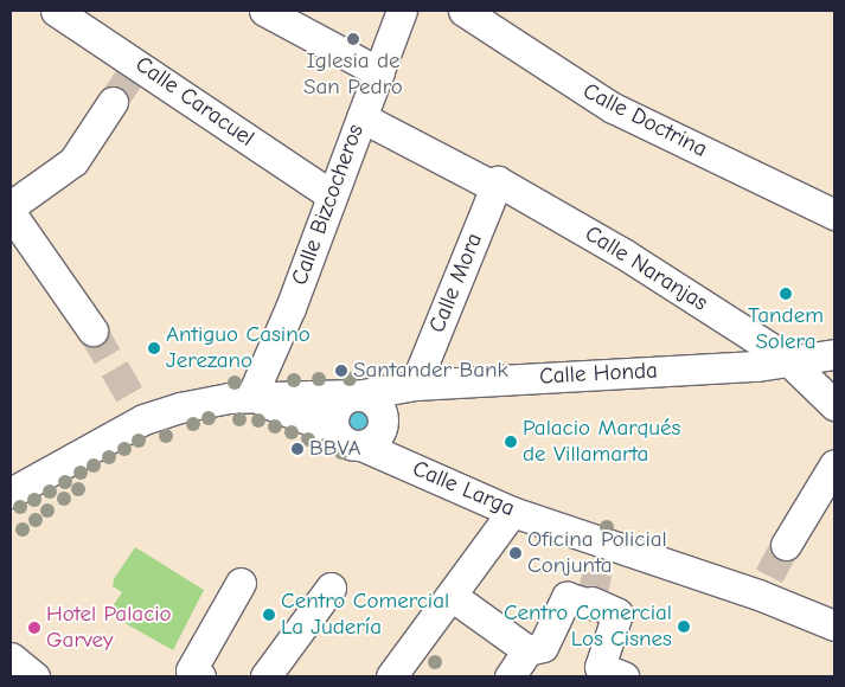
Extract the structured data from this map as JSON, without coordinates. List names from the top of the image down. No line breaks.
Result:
{"streets":{"street":["Calle Caracuel","Calle Doctrina","Calle Bizcocheros","Calle Naranjas","Calle Mora","Calle Honda","Calle Larga"]},"crossings":[["Calle Caracuel","Calle Bizcocheros"],["Calle Bizcocheros","Calle Naranjas"],["Calle Naranjas","Calle Mora"],["Calle Naranjas","Calle Honda"],["Calle Mora","Calle Honda"],["Calle Honda","Calle Larga"]],"places":["Iglesia de San Pedro","Tandem Solera","Antiguo Casino Jerezano","Santander Bank","Palacio Marqués de Villamarta","BBVA","Oficina Policial Conjunta","Centro Comercial La Judería","Centro Comercial Los Cisnes","Hotel Palacio Garvey"]}
